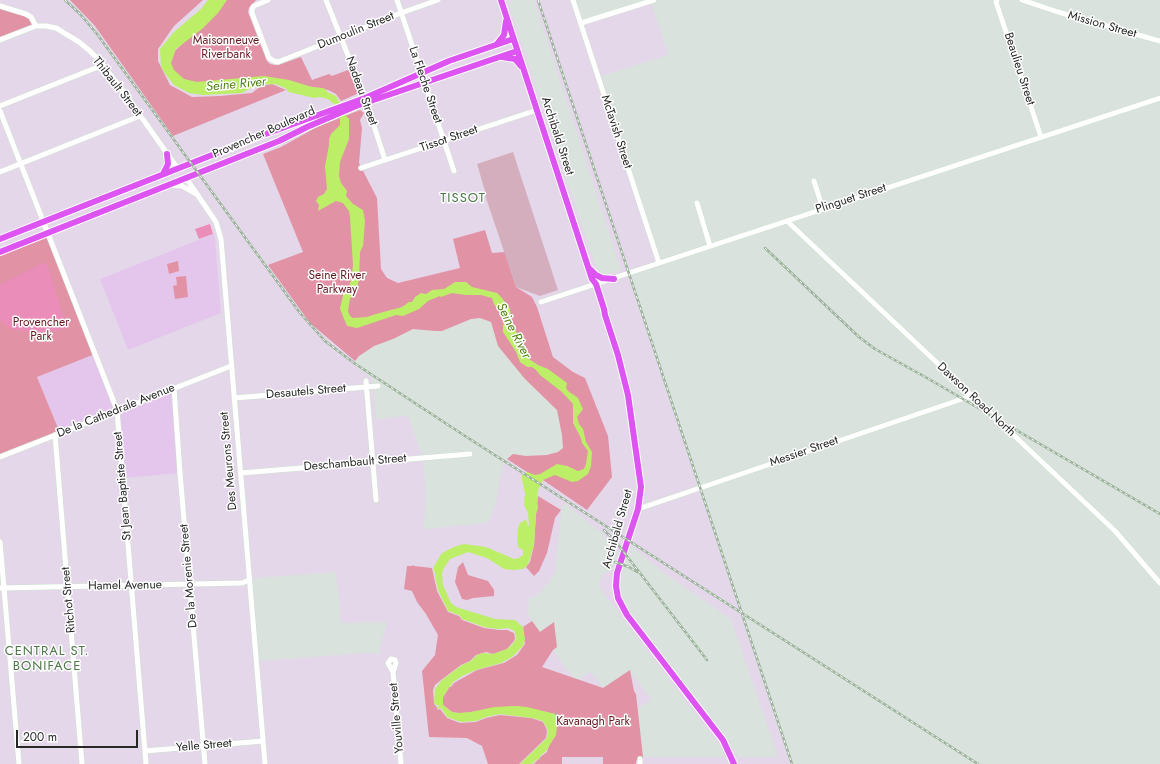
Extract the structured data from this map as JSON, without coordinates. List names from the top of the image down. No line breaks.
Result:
{"streets":{"main road":["Provencher Boulevard","Archibald Street","Des Meurons Street"],"street":["Mission Street","Dumoulin Street","Beaulieu Street","La Fleche Street","Thibault Street","Nadeau Street","McTavish Street","Tissot Street","Plinguet Street","Desautels Street","Dawson Road North","De la Cathedrale Avenue","Messier Street","Deschambault Street","St Jean Baptiste Street","De la Morenie Street","Hamel Avenue","Ritchot Street","Youville Street","Yelle Street"]},"crossings":[["Dumoulin Street","La Fleche Street"],["Dumoulin Street","Nadeau Street"],["Beaulieu Street","Plinguet Street"],["La Fleche Street","Provencher Boulevard"],["La Fleche Street","Tissot Street"],["Thibault Street","Provencher Boulevard"],["Thibault Street","Des Meurons Street"],["Nadeau Street","Provencher Boulevard"],["Nadeau Street","Tissot Street"],["McTavish Street","Plinguet Street"],["Provencher Boulevard","Archibald Street"],["Provencher Boulevard","Des Meurons Street"],["Provencher Boulevard","St Jean Baptiste Street"],["Archibald Street","Tissot Street"],["Archibald Street","Plinguet Street"],["Archibald Street","Messier Street"],["Plinguet Street","Dawson Road North"],["Desautels Street","Des Meurons Street"],["Dawson Road North","Messier Street"],["De la Cathedrale Avenue","Des Meurons Street"],["De la Cathedrale Avenue","St Jean Baptiste Street"],["De la Cathedrale Avenue","De la Morenie Street"],["De la Cathedrale Avenue","Ritchot Street"],["Des Meurons Street","Deschambault Street"],["Des Meurons Street","Hamel Avenue"],["Des Meurons Street","Yelle Street"],["St Jean Baptiste Street","Hamel Avenue"],["St Jean Baptiste Street","Yelle Street"],["De la Morenie Street","Hamel Avenue"],["De la Morenie Street","Yelle Street"],["Hamel Avenue","Ritchot Street"]],"districts":["TISSOT","CENTRAL ST. BONIFACE"],"water":["Seine River"],"parks":["Maisonneuve Riverbank","Seine River Parkway","Provencher Park","Kavanagh Park"],"scale_bar":"200 m"}
